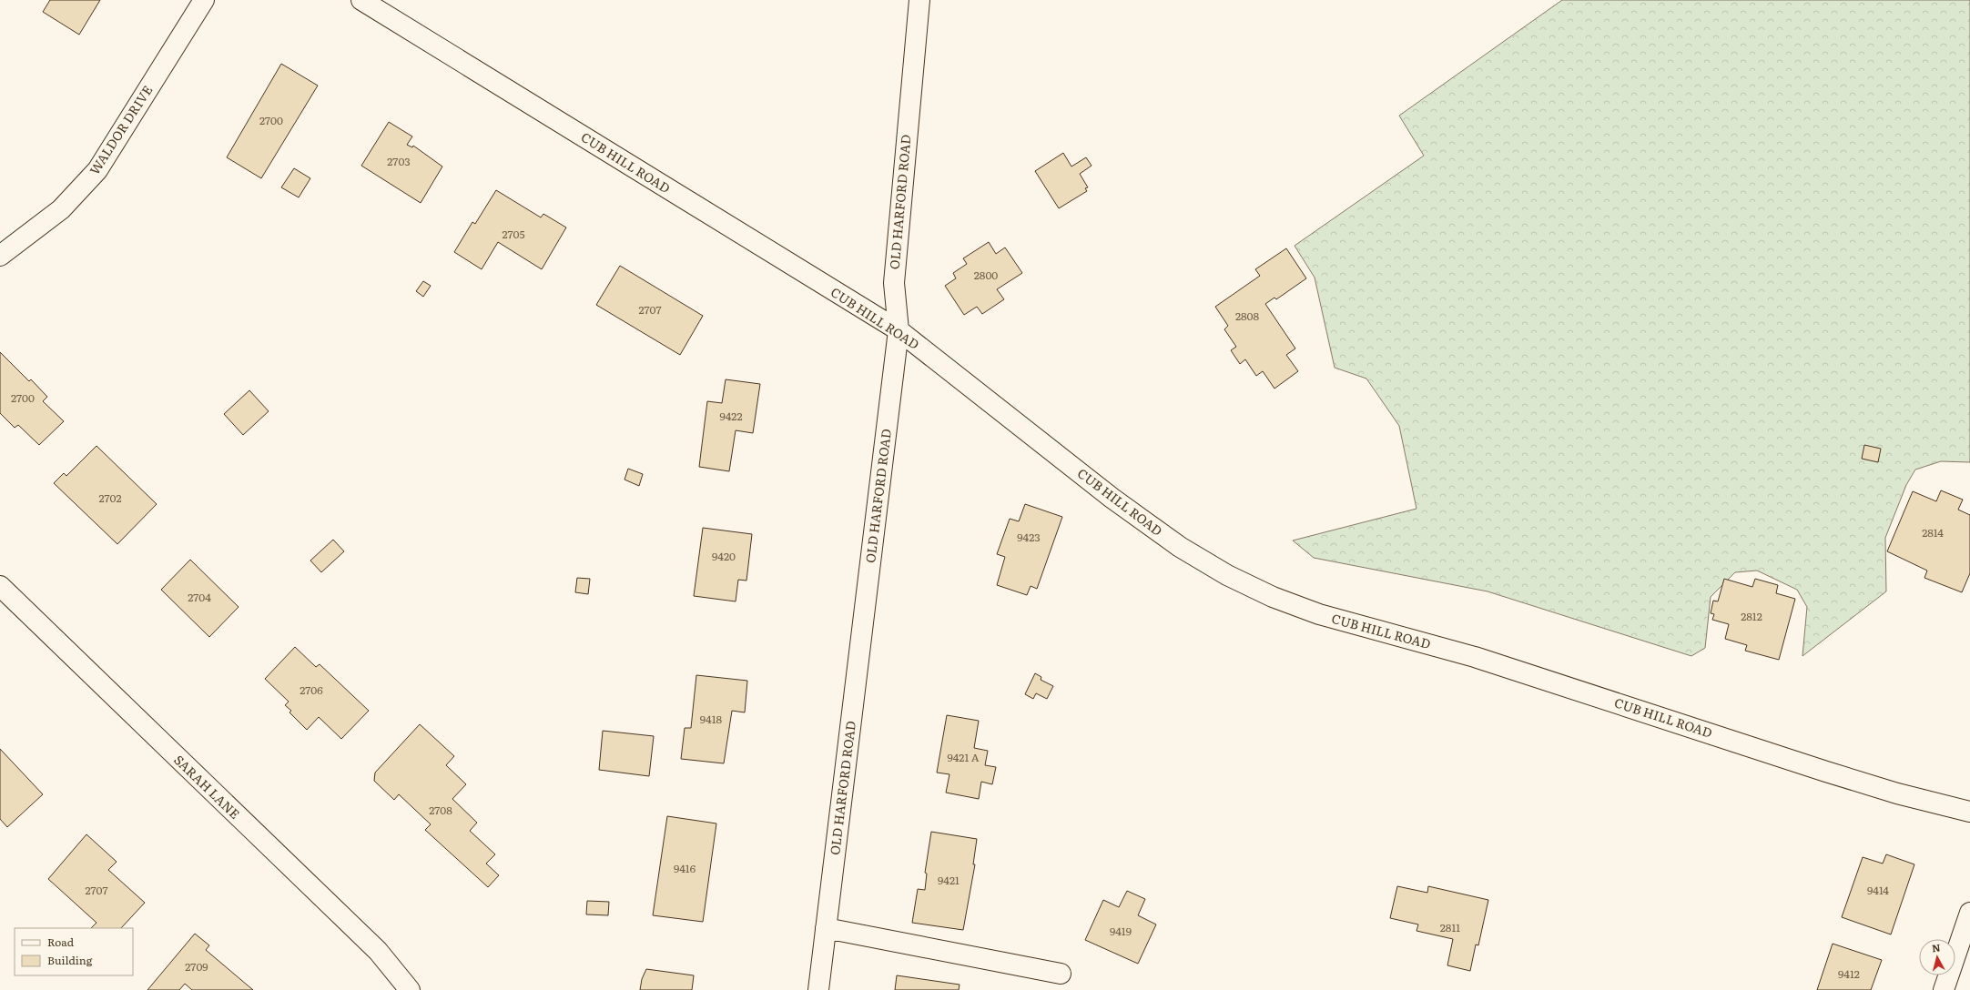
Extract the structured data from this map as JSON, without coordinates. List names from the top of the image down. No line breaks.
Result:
{"streets":{"street":["WALDOR DRIVE","CUB HILL ROAD","OLD HARFORD ROAD","SARAH LANE"]},"crossings":[["CUB HILL ROAD","OLD HARFORD ROAD"]],"house_numbers":["2700","2703","2705","2800","2707","2808","2700","9422","2702","2814","9423","9420","2704","2812","2706","9418","9421 A","2708","9416","9421","2707","9414","2811","9419","2709","9412"],"legend":["Road","Building"],"north":"top"}
